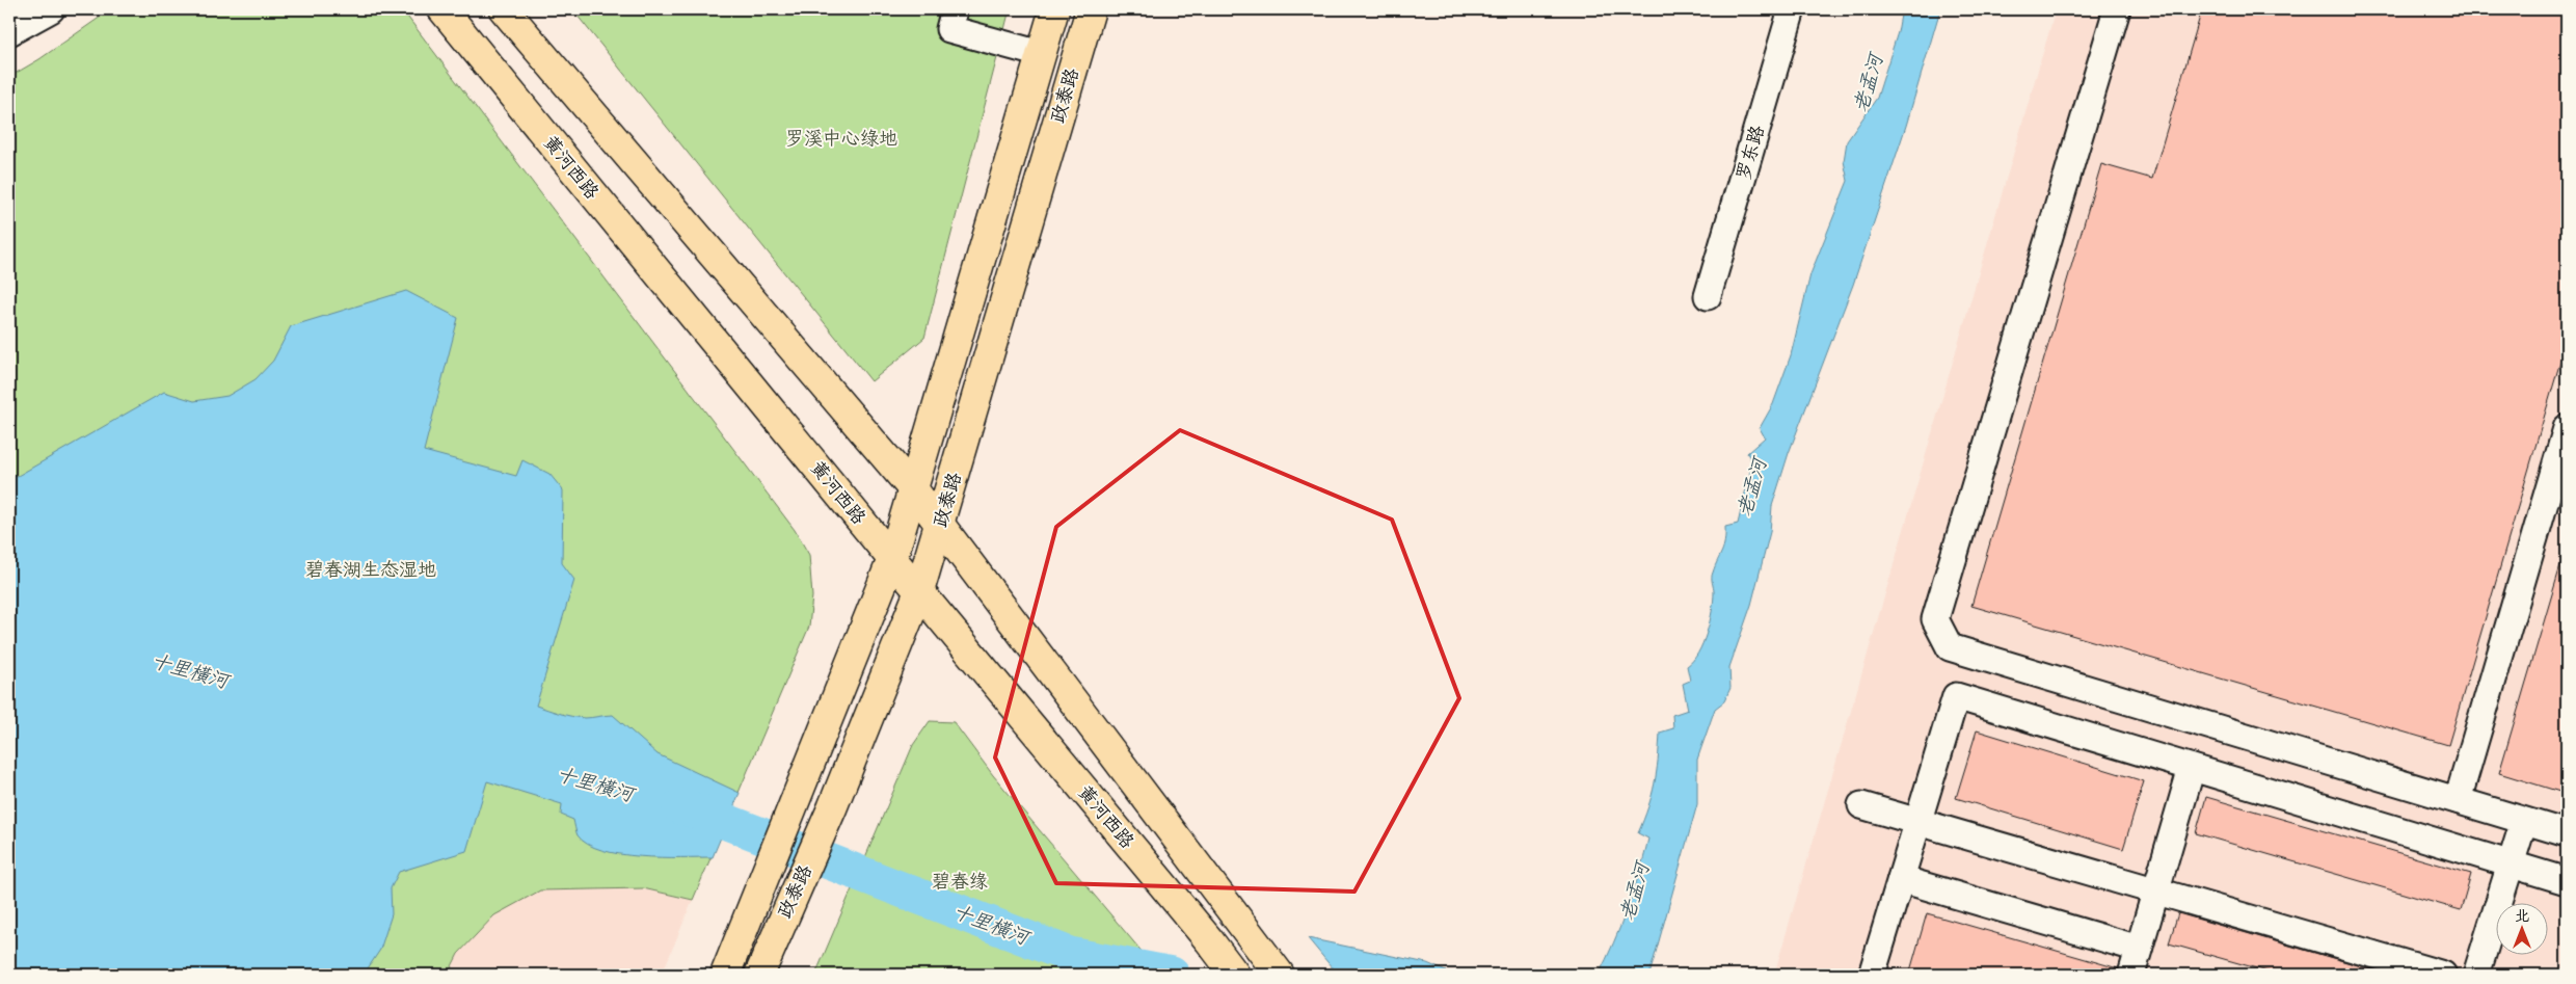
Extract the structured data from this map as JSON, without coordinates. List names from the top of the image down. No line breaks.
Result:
{"streets":{"main road":["政泰路","黄河西路"],"street":["罗东路"]},"crossings":[["政泰路","黄河西路"]],"water":["老孟河","十里横河"],"parks":["罗溪中心绿地","碧春湖生态湿地","碧春缘"],"north":"top"}
